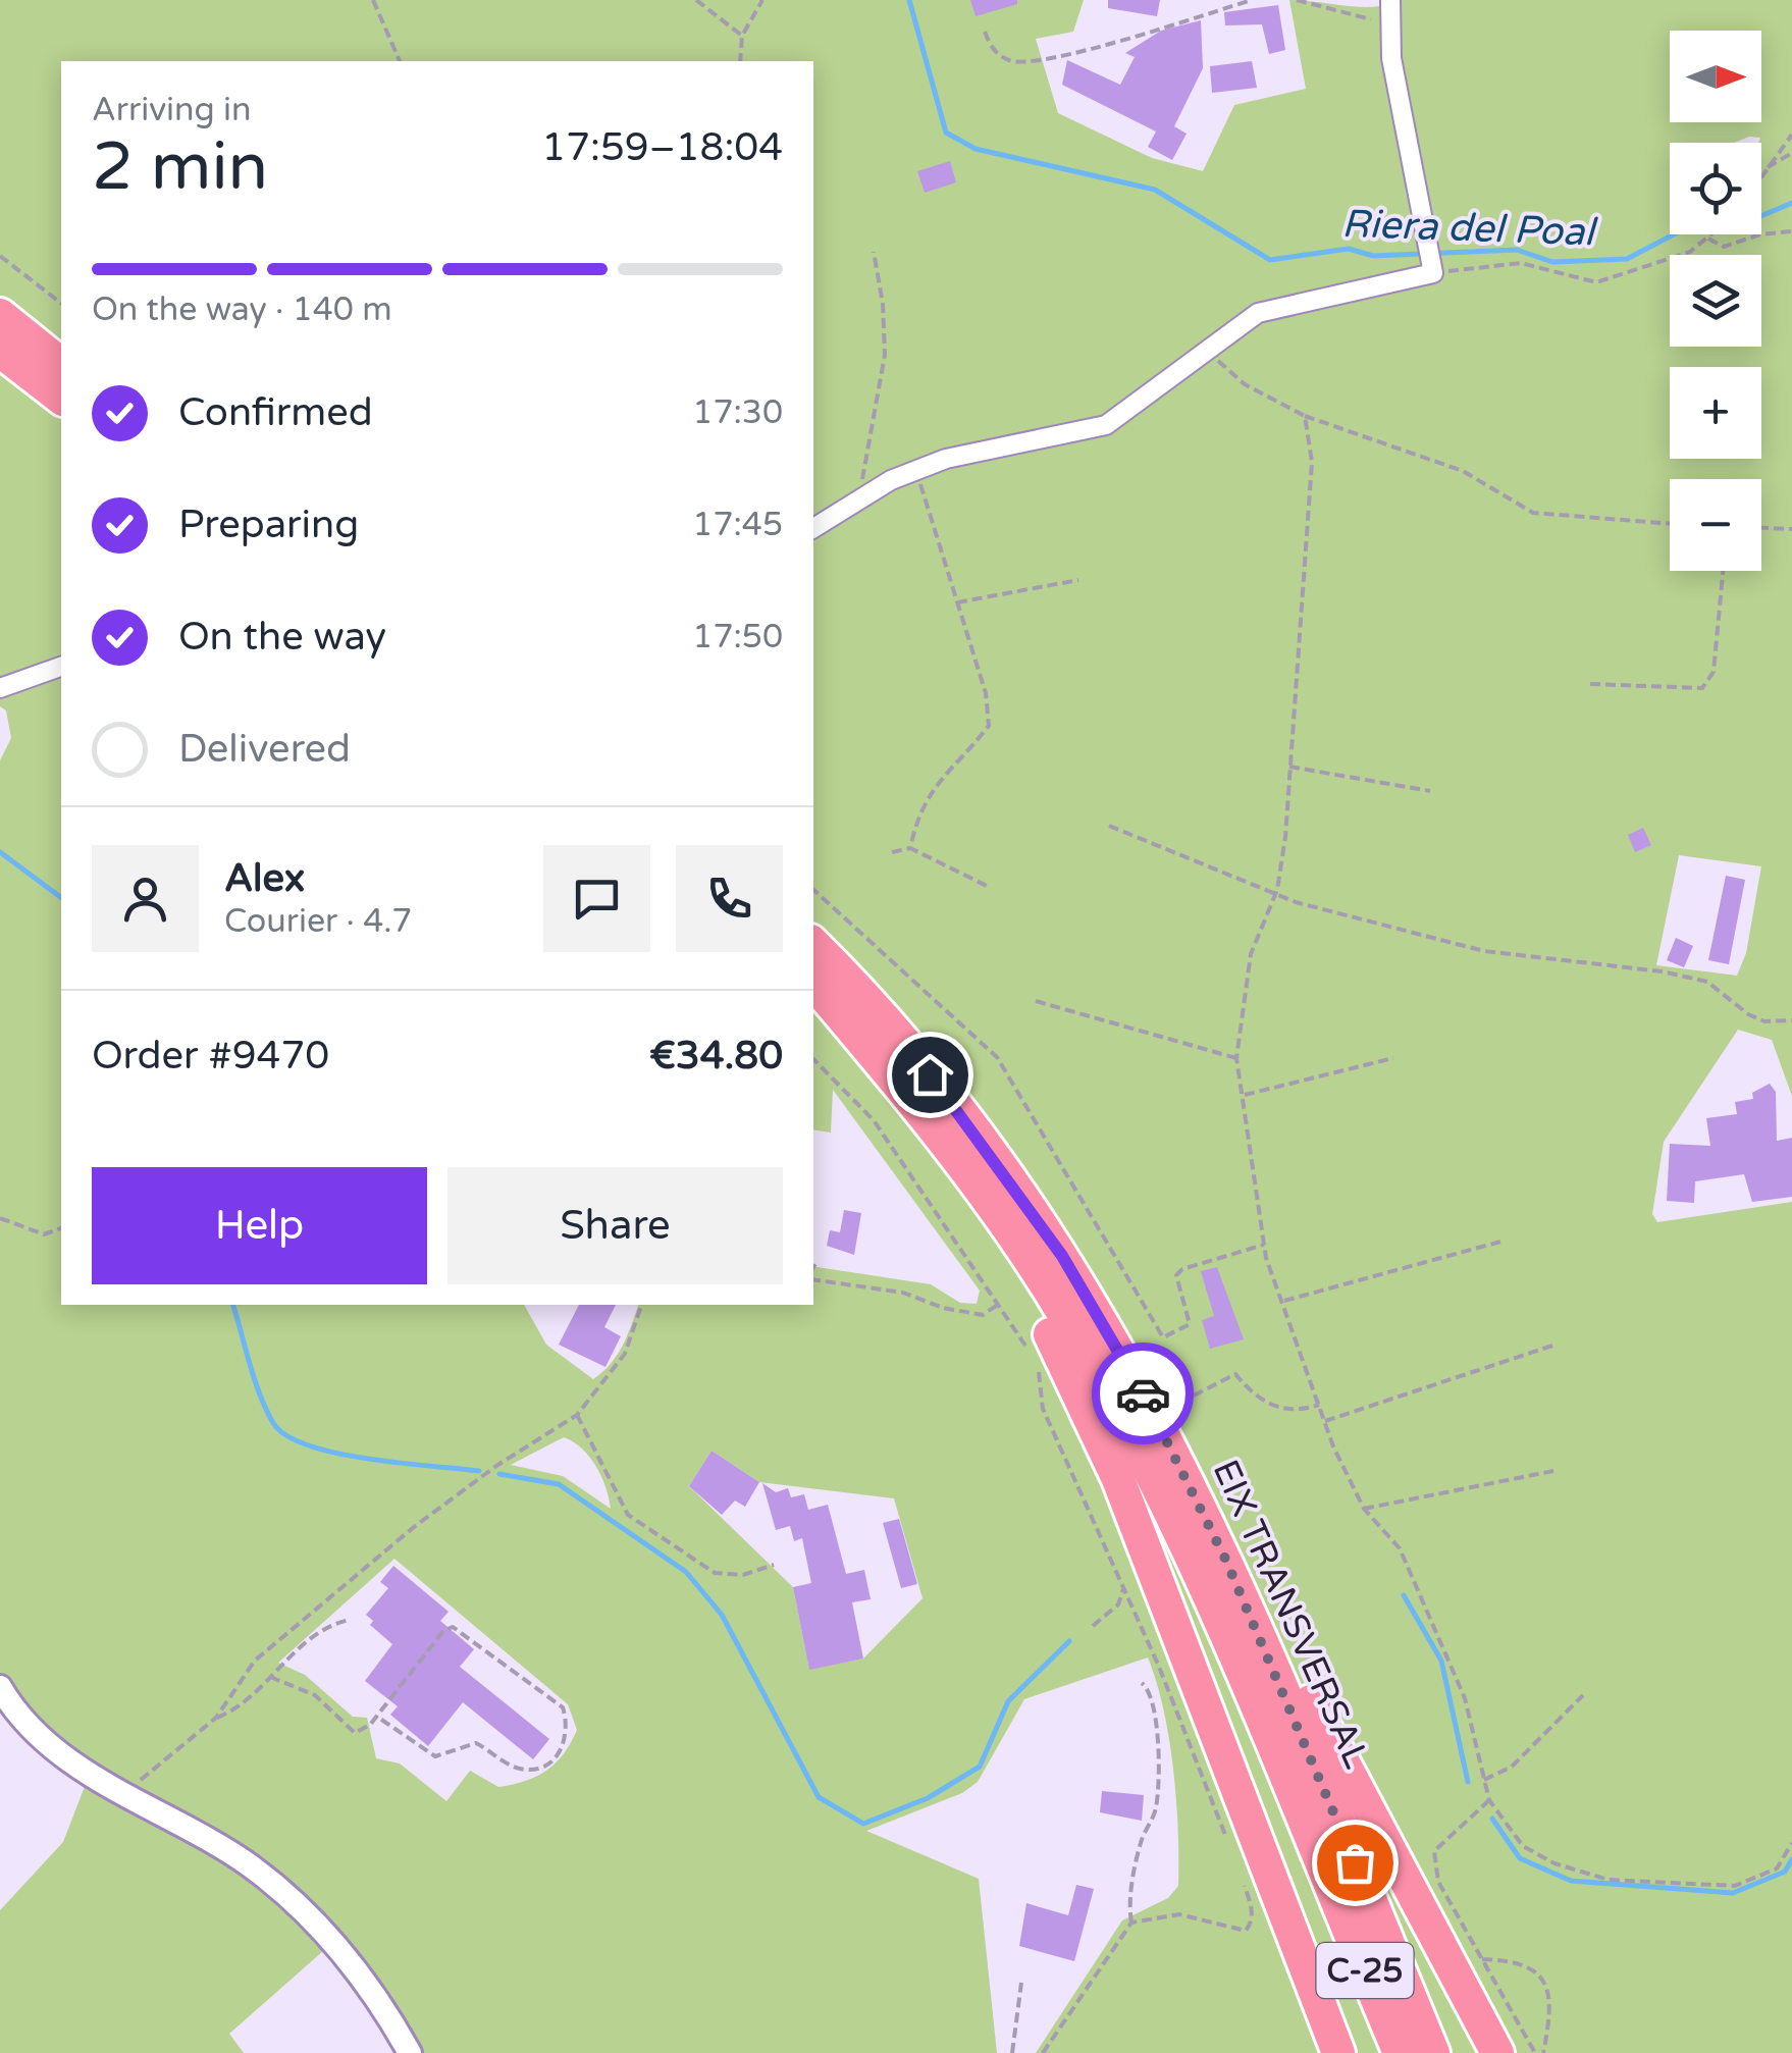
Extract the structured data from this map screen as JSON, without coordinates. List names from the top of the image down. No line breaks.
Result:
{"streets":{"highway":["EIX TRANSVERSAL","C-25"]},"water":["Riera del Poal"],"north":"right","page":{"map_buttons":["+","−"],"heading":["2 min","Arriving in","17:59–18:04"],"panel":["Alex","Courier · 4.7","Order #9470","€34.80"],"bar":"On the way · 140 m","list":[["Confirmed","17:30"],["Preparing","17:45"],["On the way","17:50"],"Delivered"],"buttons":["Help","Share"]}}
